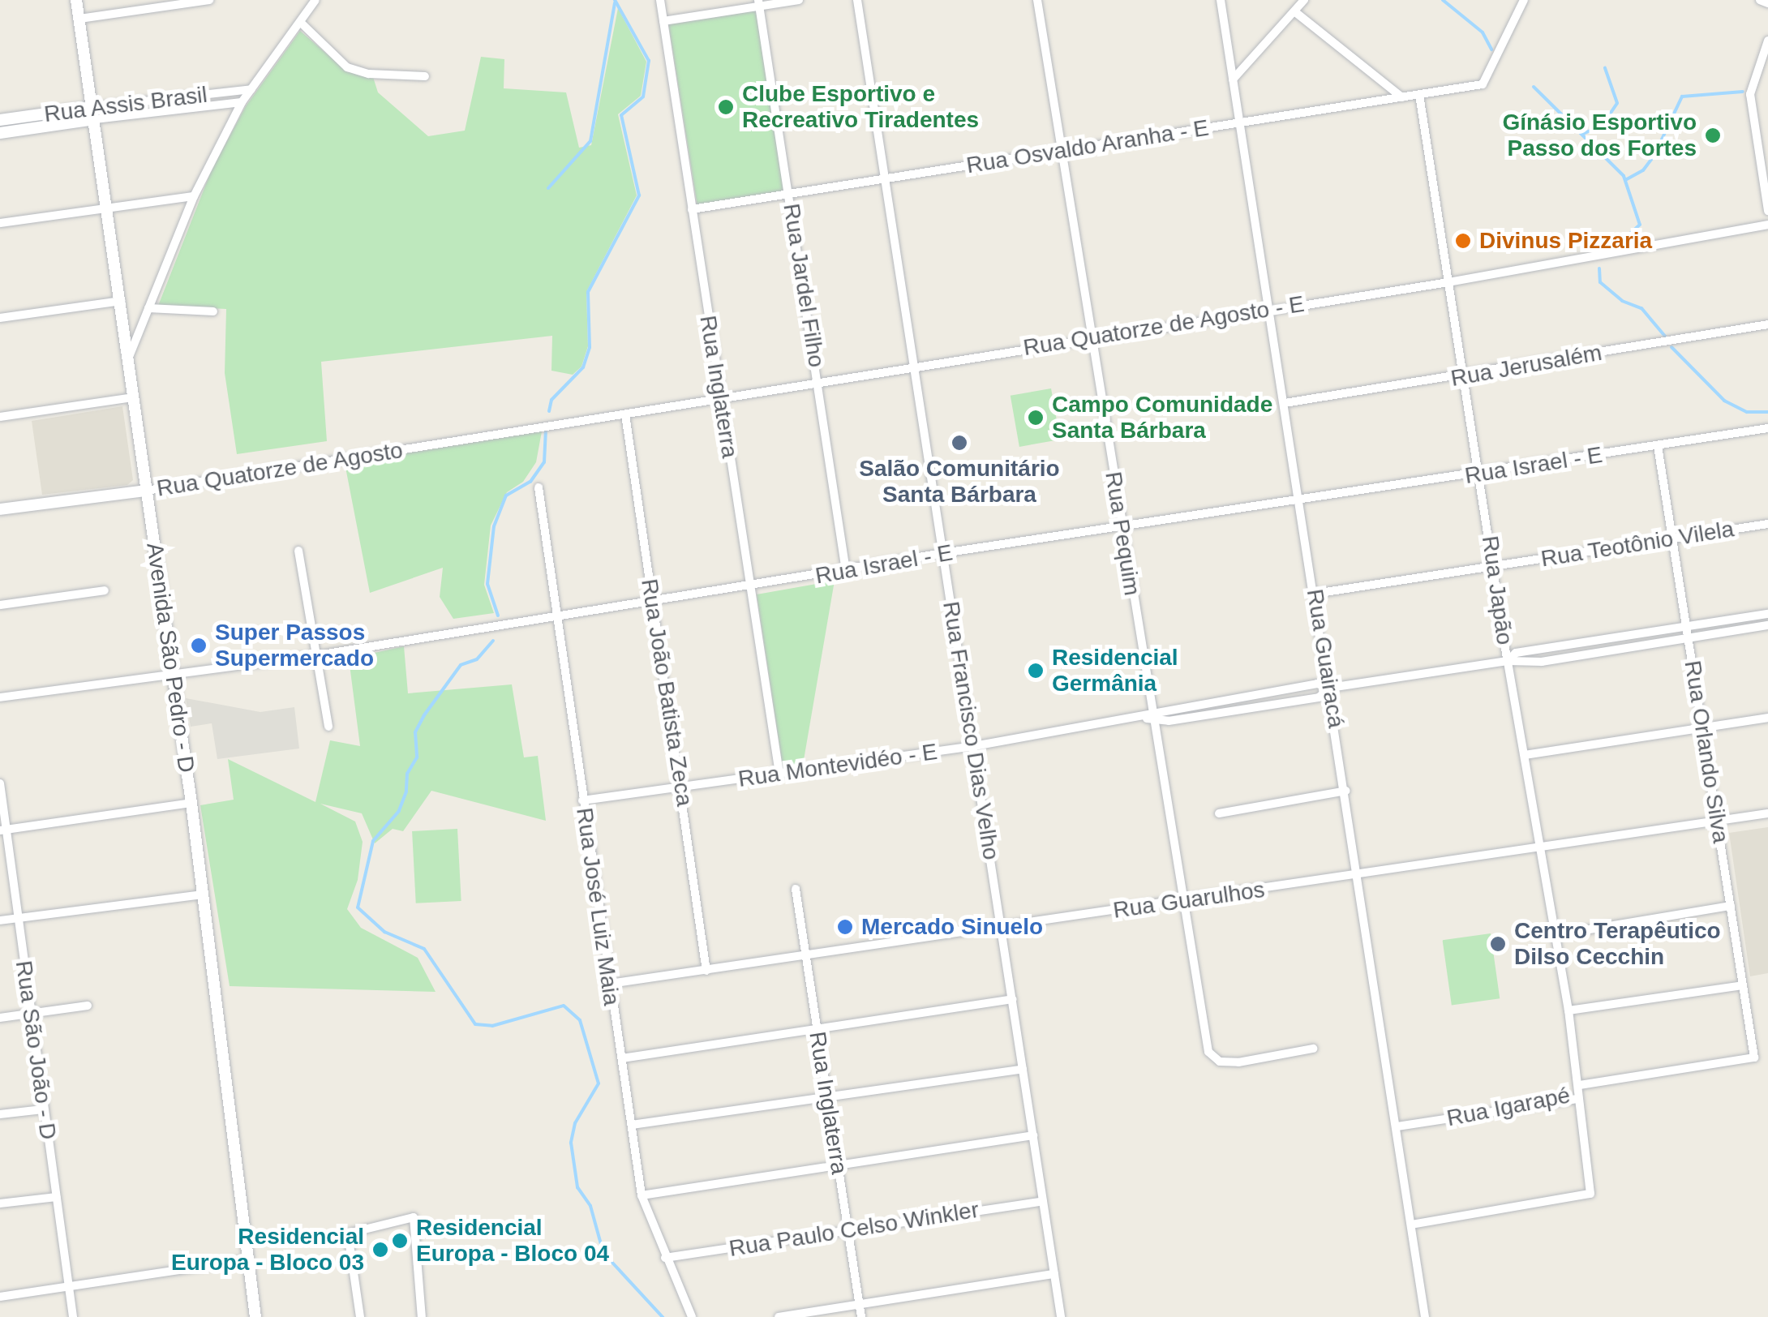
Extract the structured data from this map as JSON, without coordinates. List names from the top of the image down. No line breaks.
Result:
{"streets":{"street":["Rua Assis Brasil","Rua Osvaldo Aranha - E","Rua Jardel Filho","Rua Quatorze de Agosto - E","Rua Jerusalém","Rua Inglaterra","Rua Israel - E","Rua Quatorze de Agosto","Rua Pequim","Rua Teotônio Vilela","Rua Japão","Avenida São Pedro - D","Rua Guairacá","Rua João Batista Zeca","Rua Francisco Dias Velho","Rua Orlando Silva","Rua Montevidéo - E","Rua Guarulhos","Rua José Luiz Maia","Rua São João - D","Rua Igarapé","Rua Paulo Celso Winkler"]},"crossings":[["Rua Assis Brasil","Avenida São Pedro - D"],["Rua Osvaldo Aranha - E","Rua Jardel Filho"],["Rua Osvaldo Aranha - E","Rua Inglaterra"],["Rua Osvaldo Aranha - E","Rua Pequim"],["Rua Osvaldo Aranha - E","Rua Japão"],["Rua Osvaldo Aranha - E","Rua Guairacá"],["Rua Osvaldo Aranha - E","Rua Francisco Dias Velho"],["Rua Jardel Filho","Rua Quatorze de Agosto - E"],["Rua Jardel Filho","Rua Israel - E"],["Rua Quatorze de Agosto - E","Rua Inglaterra"],["Rua Quatorze de Agosto - E","Rua Quatorze de Agosto"],["Rua Quatorze de Agosto - E","Rua Pequim"],["Rua Quatorze de Agosto - E","Rua Japão"],["Rua Quatorze de Agosto - E","Rua Guairacá"],["Rua Quatorze de Agosto - E","Rua João Batista Zeca"],["Rua Quatorze de Agosto - E","Rua Francisco Dias Velho"],["Rua Jerusalém","Rua Japão"],["Rua Jerusalém","Rua Guairacá"],["Rua Inglaterra","Rua Israel - E"],["Rua Inglaterra","Rua Montevidéo - E"],["Rua Inglaterra","Rua Guarulhos"],["Rua Inglaterra","Rua Paulo Celso Winkler"],["Rua Israel - E","Rua Pequim"],["Rua Israel - E","Rua Japão"],["Rua Israel - E","Avenida São Pedro - D"],["Rua Israel - E","Rua Guairacá"],["Rua Israel - E","Rua João Batista Zeca"],["Rua Israel - E","Rua Francisco Dias Velho"],["Rua Israel - E","Rua Orlando Silva"],["Rua Israel - E","Rua José Luiz Maia"],["Rua Quatorze de Agosto","Avenida São Pedro - D"],["Rua Pequim","Rua Montevidéo - E"],["Rua Pequim","Rua Guarulhos"],["Rua Teotônio Vilela","Rua Japão"],["Rua Teotônio Vilela","Rua Guairacá"],["Rua Teotônio Vilela","Rua Orlando Silva"],["Rua Japão","Rua Montevidéo - E"],["Rua Japão","Rua Guarulhos"],["Rua Japão","Rua Igarapé"],["Rua Guairacá","Rua Montevidéo - E"],["Rua Guairacá","Rua Guarulhos"],["Rua Guairacá","Rua Igarapé"],["Rua João Batista Zeca","Rua Montevidéo - E"],["Rua João Batista Zeca","Rua Guarulhos"],["Rua Francisco Dias Velho","Rua Montevidéo - E"],["Rua Francisco Dias Velho","Rua Guarulhos"],["Rua Francisco Dias Velho","Rua Paulo Celso Winkler"],["Rua Orlando Silva","Rua Montevidéo - E"],["Rua Orlando Silva","Rua Guarulhos"],["Rua Orlando Silva","Rua Igarapé"],["Rua Montevidéo - E","Rua José Luiz Maia"],["Rua Guarulhos","Rua José Luiz Maia"],["Rua José Luiz Maia","Rua Paulo Celso Winkler"]],"places":["Clube Esportivo e Recreativo Tiradentes","Gínásio Esportivo Passo dos Fortes","Divinus Pizzaria","Campo Comunidade Santa Bárbara","Salão Comunitário Santa Bárbara","Super Passos Supermercado","Residencial Germânia","Mercado Sinuelo","Centro Terapêutico Dilso Cecchin","Residencial Europa - Bloco 04","Residencial Europa - Bloco 03"]}
